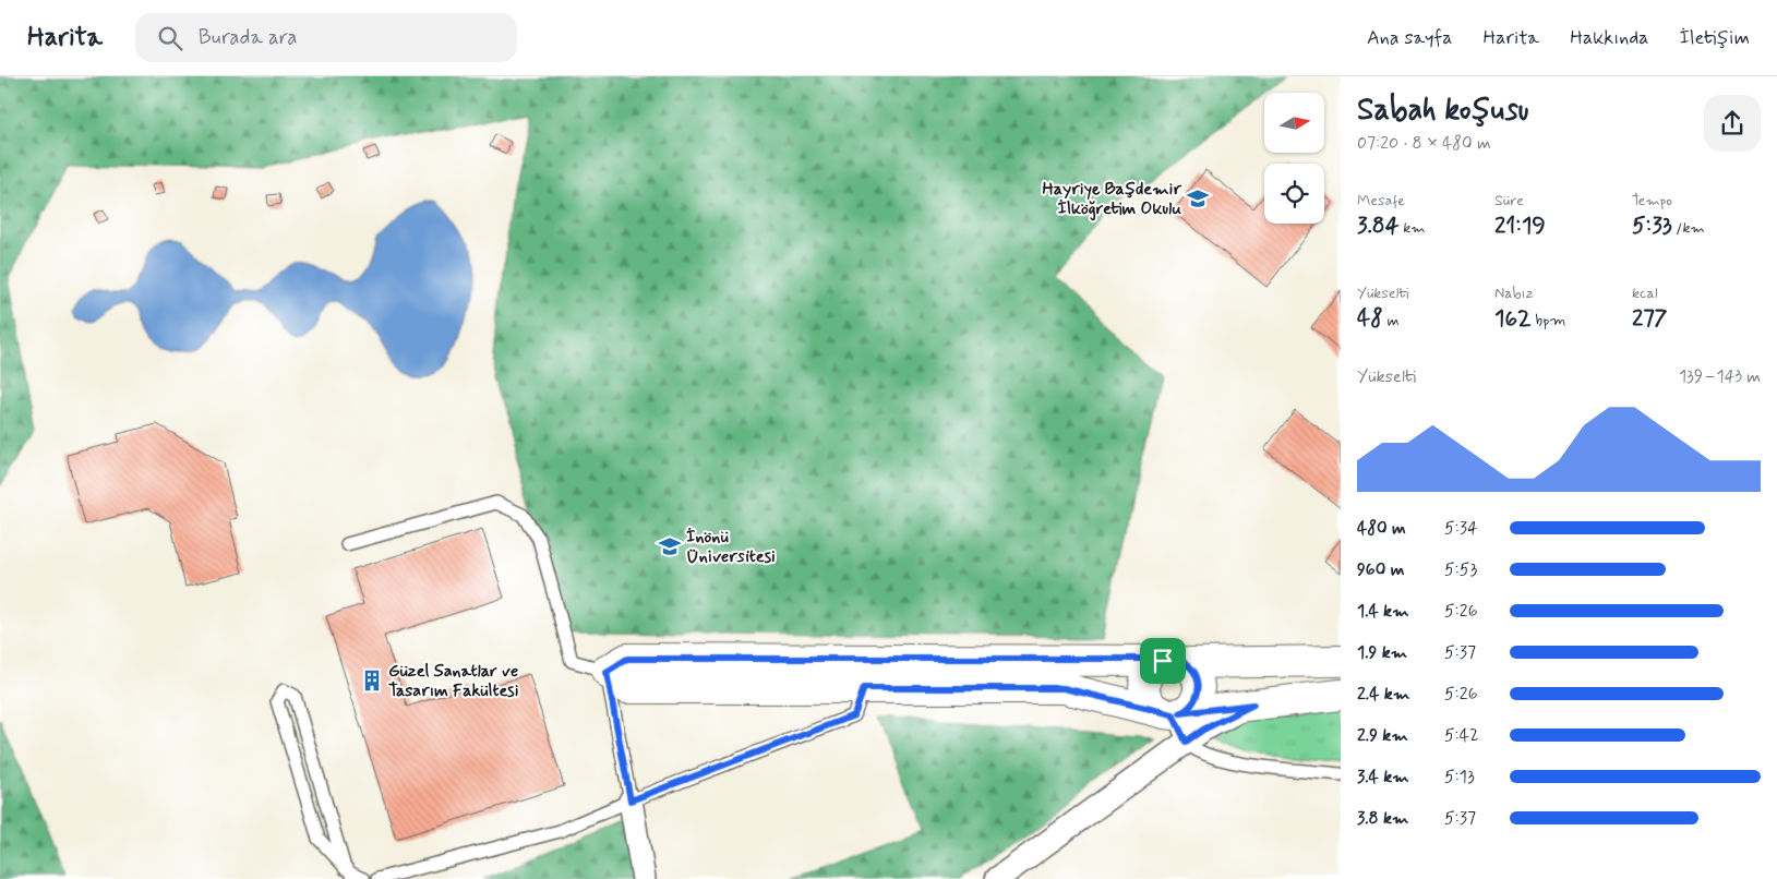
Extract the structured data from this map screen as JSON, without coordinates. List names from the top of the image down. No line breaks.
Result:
{"places":{"school or university":["Hayriye Başdemir İlköğretim Okulu","İnönü Üniversitesi"],"building":["Güzel Sanatlar ve Tasarım Fakültesi"]},"north":"right","page":{"header":"Harita","search":"Burada ara","nav":["Ana sayfa","Harita","Hakkında","İletişim"],"heading":["Sabah koşusu","07:20 · 8 × 480 m"],"stats":[["Mesafe","3.84 km"],["Süre","21:19"],["Tempo","5:33 /km"],["Yükselti","48 m"],["Nabız","162 bpm"],["kcal","277"]],"chart":["Yükselti","139–143 m"],"list":[{"name":"480 m","note":"5:34"},{"name":"960 m","note":"5:53"},{"name":"1.4 km","note":"5:26"},{"name":"1.9 km","note":"5:37"},{"name":"2.4 km","note":"5:26"},{"name":"2.9 km","note":"5:42"},{"name":"3.4 km","note":"5:13"},{"name":"3.8 km","note":"5:37"}]}}
